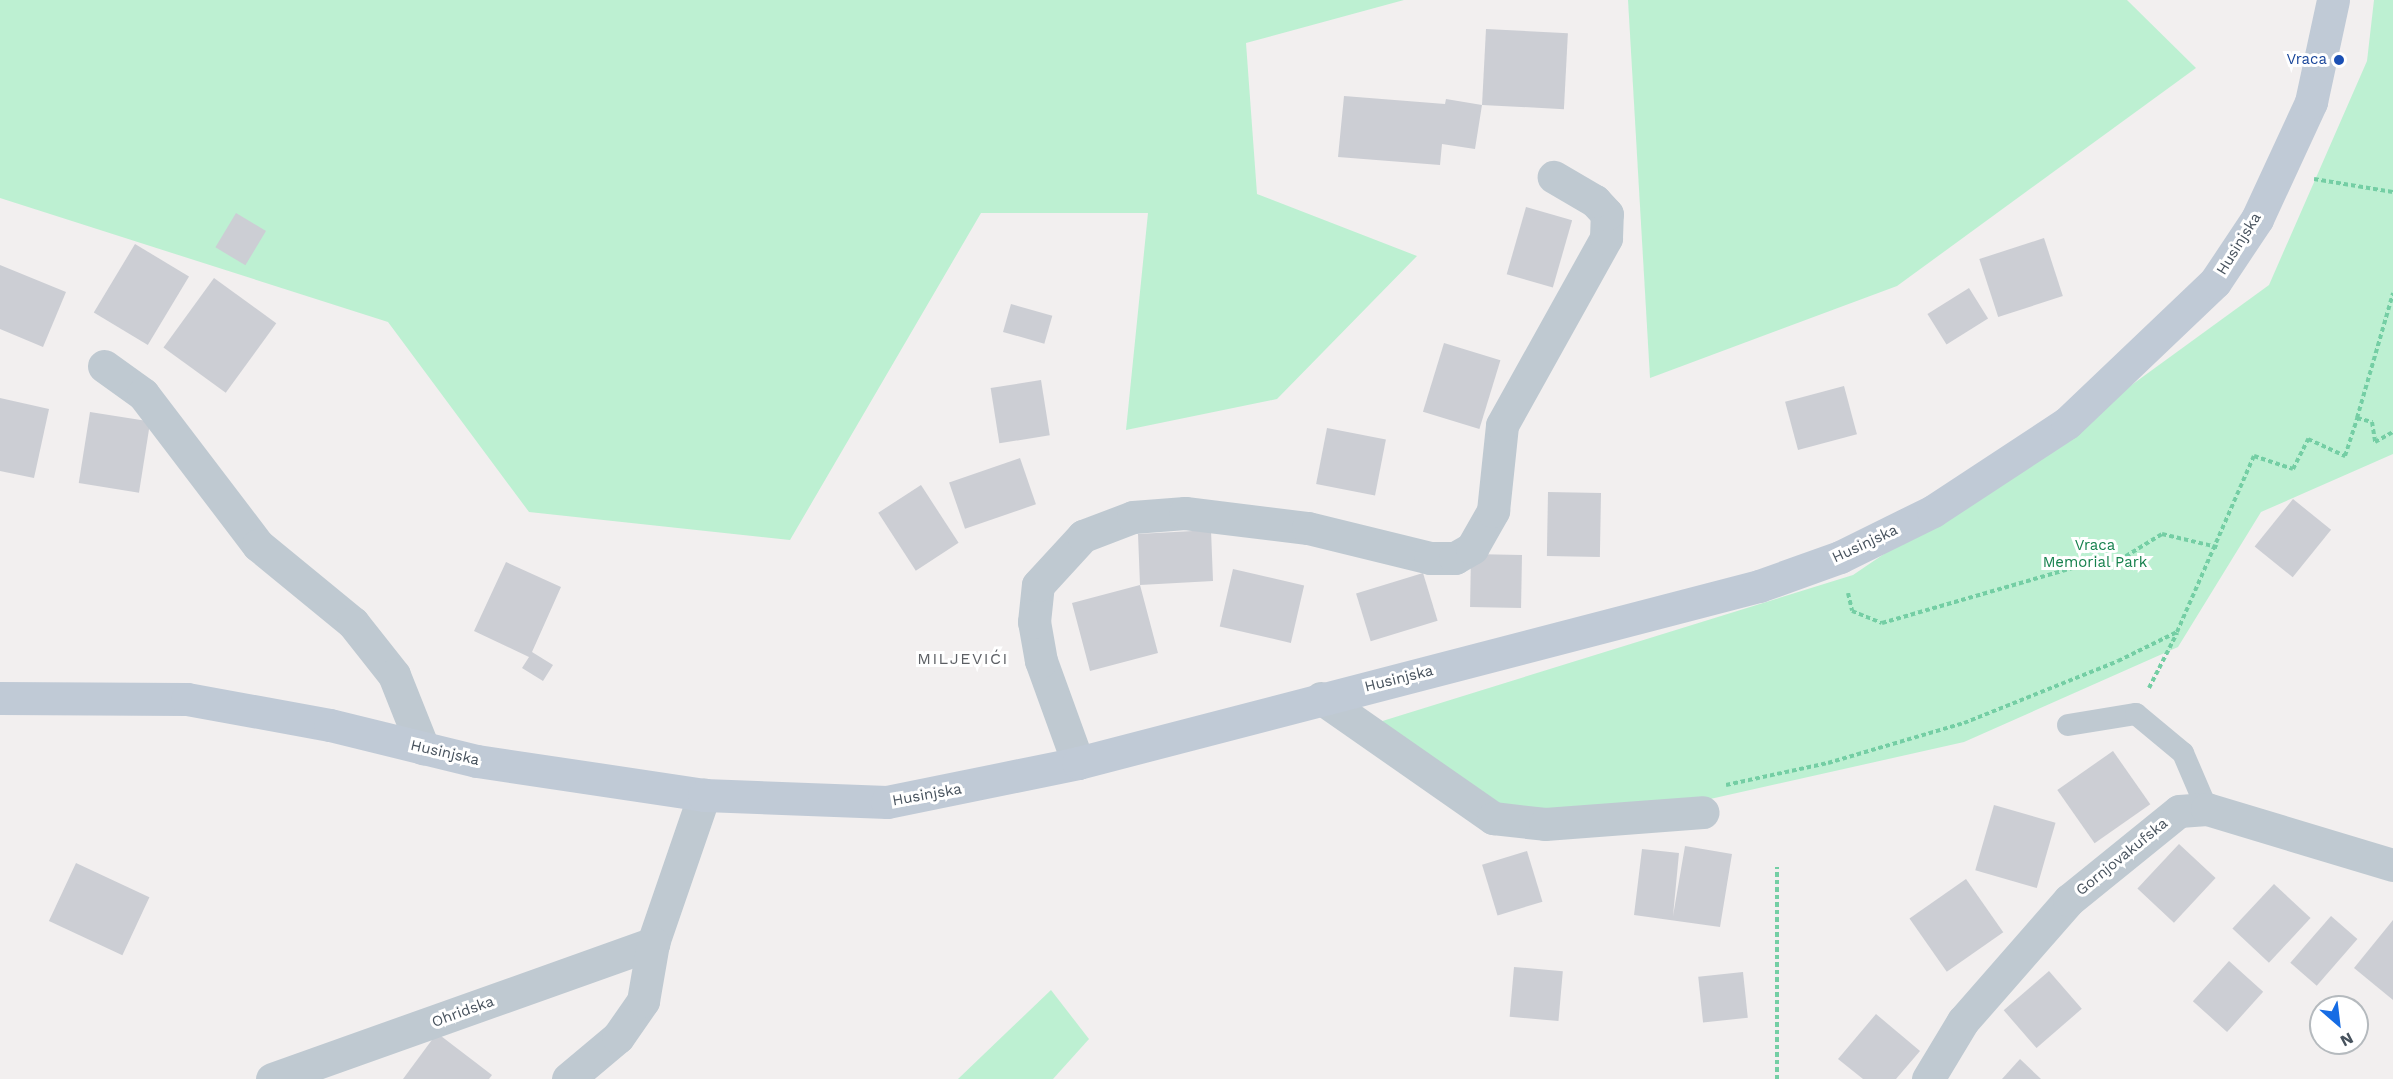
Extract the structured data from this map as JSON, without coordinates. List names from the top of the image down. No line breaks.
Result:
{"streets":{"main road":["Husinjska"],"street":["Gornjovakufska","Ohridska"]},"districts":["MILJEVIĆI"],"parks":["Vraca Memorial Park"],"places":["Vraca"],"north":"bottom right"}
